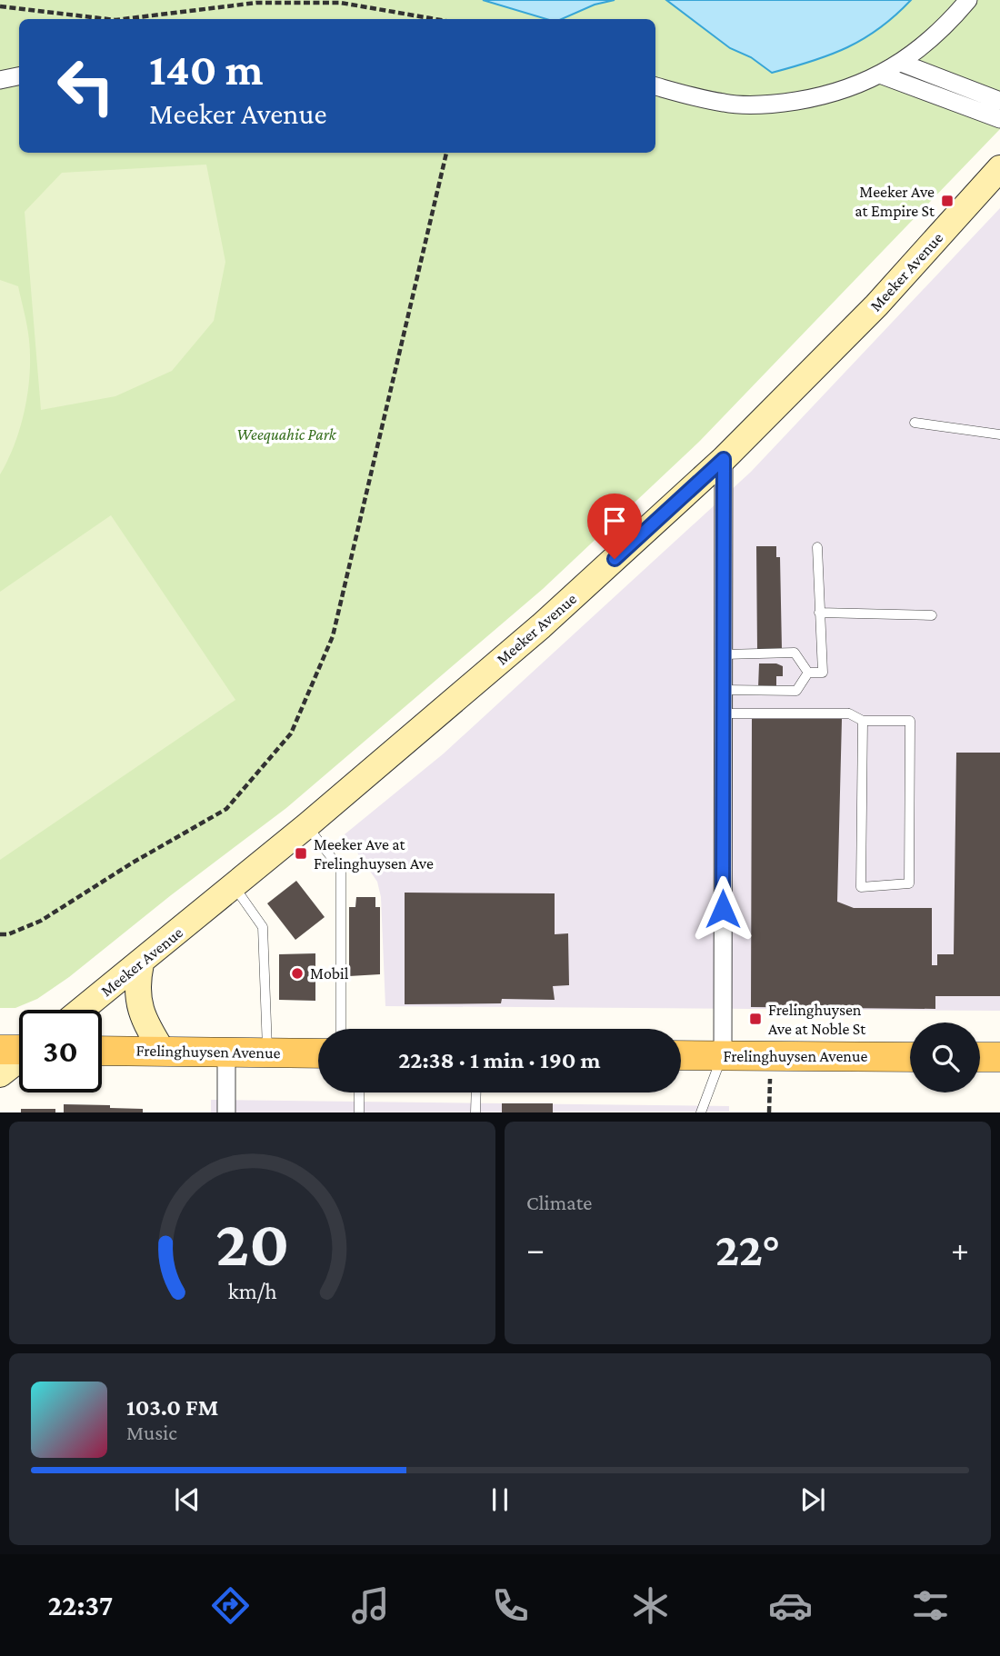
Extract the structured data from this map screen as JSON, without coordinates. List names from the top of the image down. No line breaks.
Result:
{"streets":{"main road":["Meeker Avenue","Frelinghuysen Avenue"]},"parks":["Weequahic Park"],"places":{"transit":["Meeker Ave at Empire St","Meeker Ave at Frelinghuysen Ave","Frelinghuysen Ave at Noble St"],"other":["Mobil"]},"page":{"turn":["140 m","Meeker Avenue"],"limit":"30","trip":"22:38 · 1 min · 190 m","tile":"Climate","heat":["−","22°","+"],"song":["103.0 FM","Music"],"tabs":"22:37","gauge":["20","km/h"]}}
